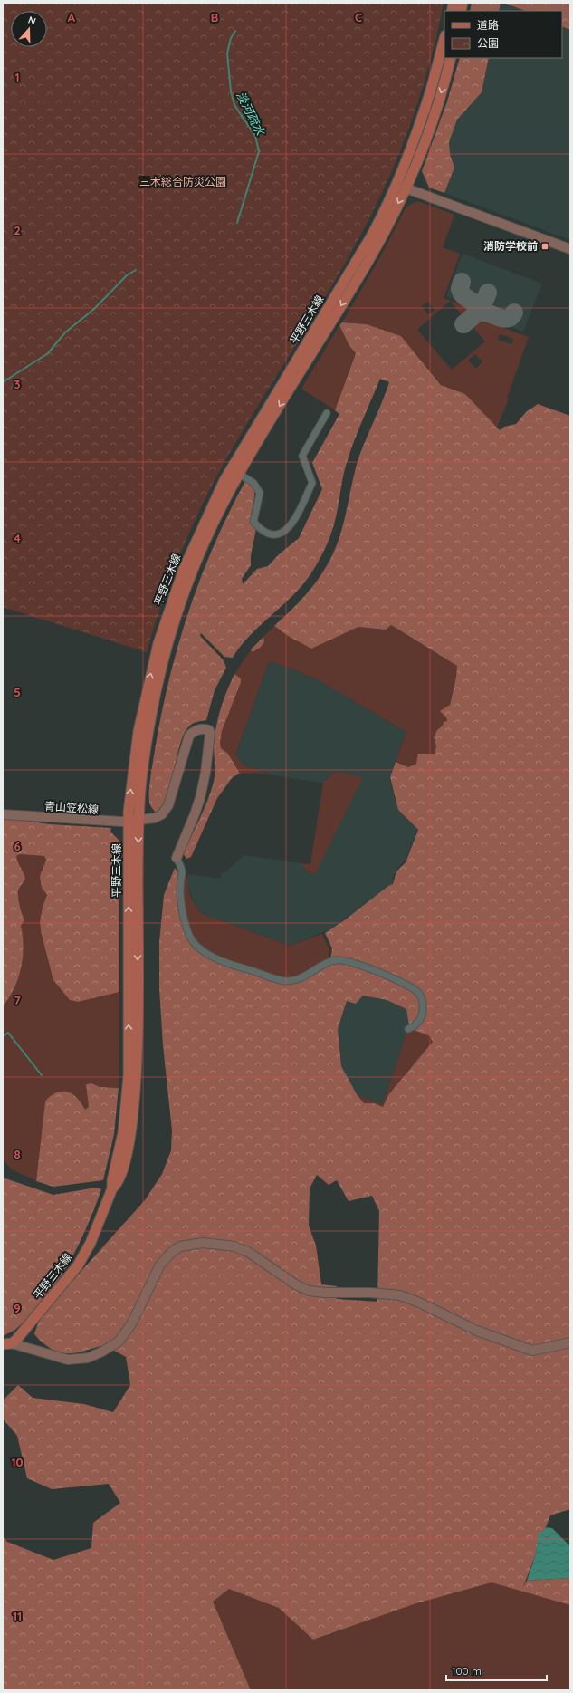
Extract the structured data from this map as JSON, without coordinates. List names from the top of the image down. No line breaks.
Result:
{"streets":{"main road":["平野三木線"],"street":["青山笠松線"]},"crossings":[["平野三木線","青山笠松線"]],"water":["淡河疏水"],"parks":["三木総合防災公園"],"places":{"transit":["消防学校前"]},"legend":["道路","公園"],"scale_bar":"100 m","north":"top","grid":{"columns":["A","B","C"],"rows":["1","2","3","4","5","6","7","8","9","10","11"]}}
